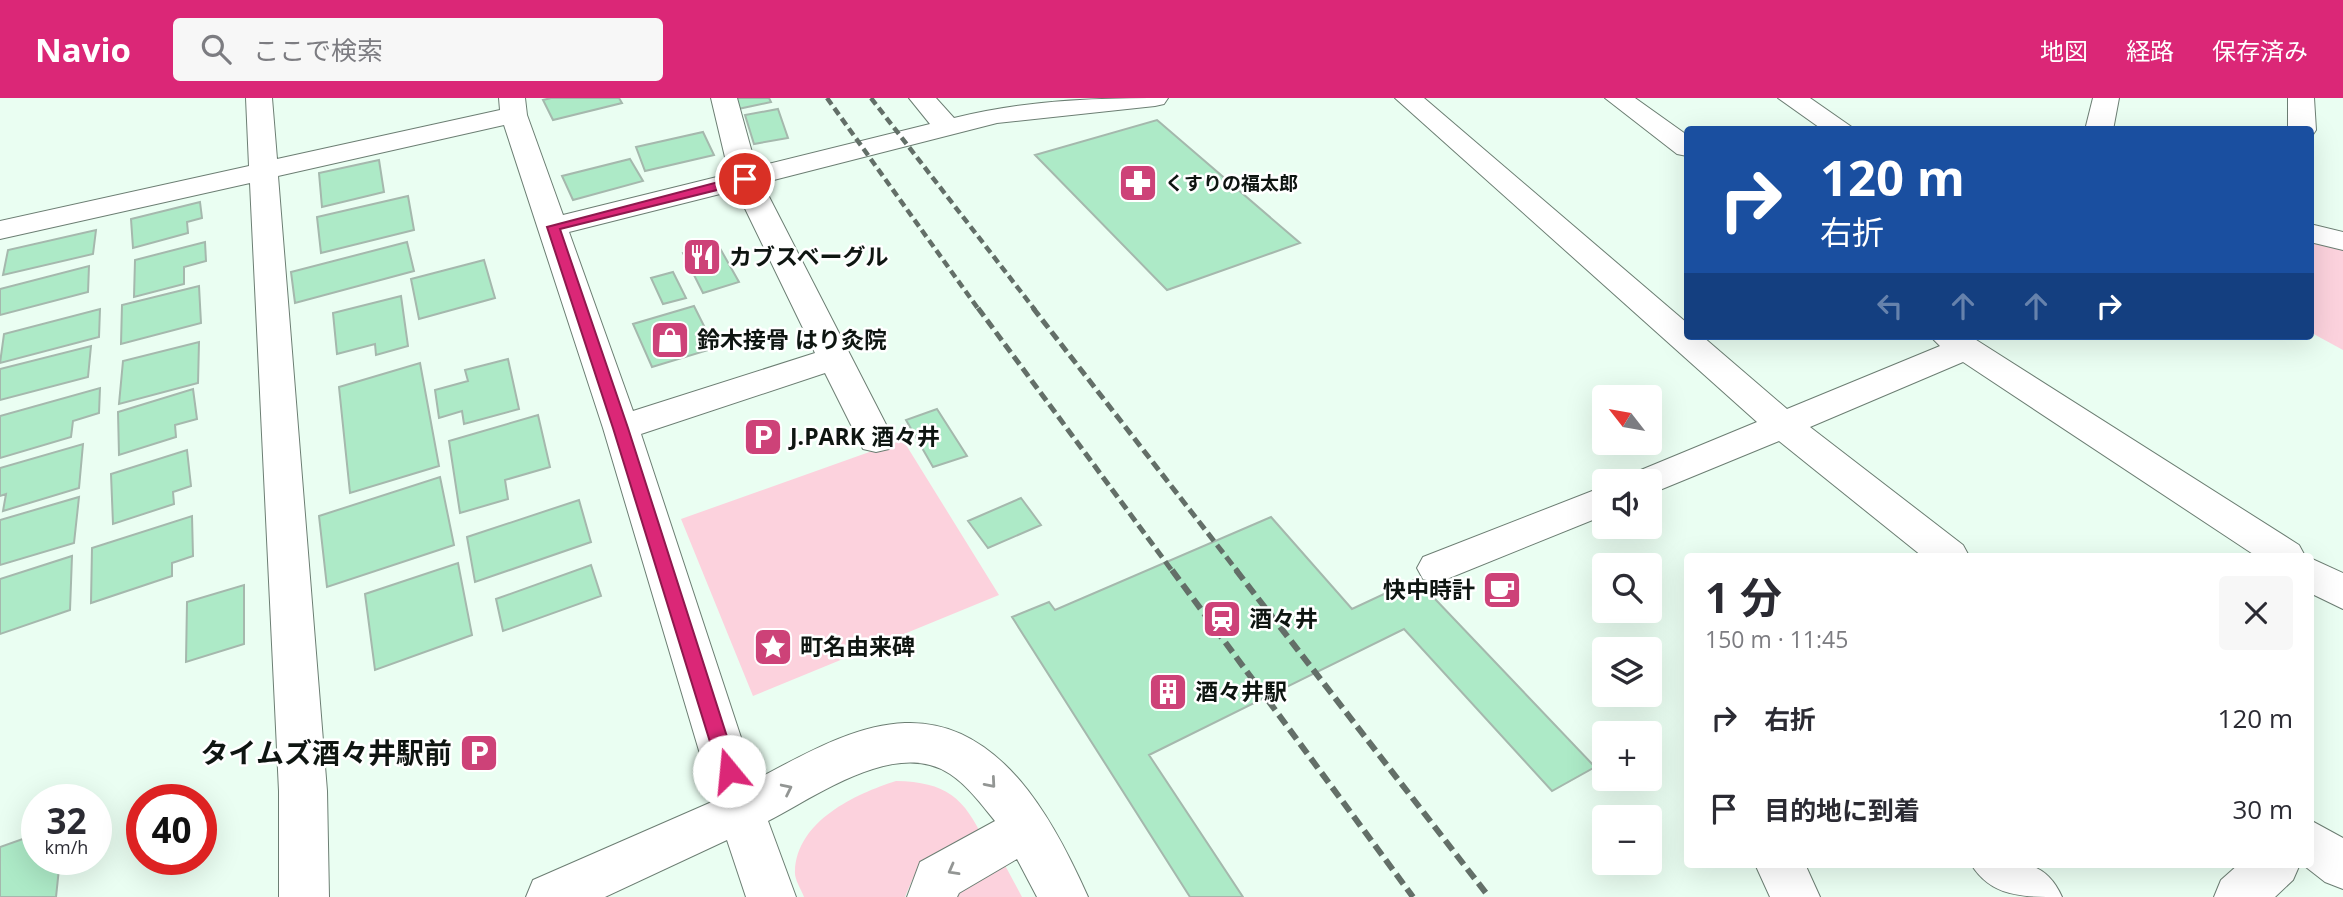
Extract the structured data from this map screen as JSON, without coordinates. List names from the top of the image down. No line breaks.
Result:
{"places":{"pharmacy":["くすりの福太郎"],"restaurant":["カブスベーグル"],"shop":["鈴木接骨 はり灸院"],"parking":["J.PARK 酒々井","タイムズ酒々井駅前"],"cafe":["快中時計"],"station":["酒々井"],"place":["町名由来碑"],"building":["酒々井駅"]},"north":"top left","page":{"header":"Navio","search":"ここで検索","nav":["地図","経路","保存済み"],"turn":["120 m","右折"],"map_buttons":["+","−"],"heading":["1 分","150 m · 11:45"],"list":[{"name":"右折","value":"120 m"},{"name":"目的地に到着","value":"30 m"}],"speed":"32 km/h","limit":"40"}}
